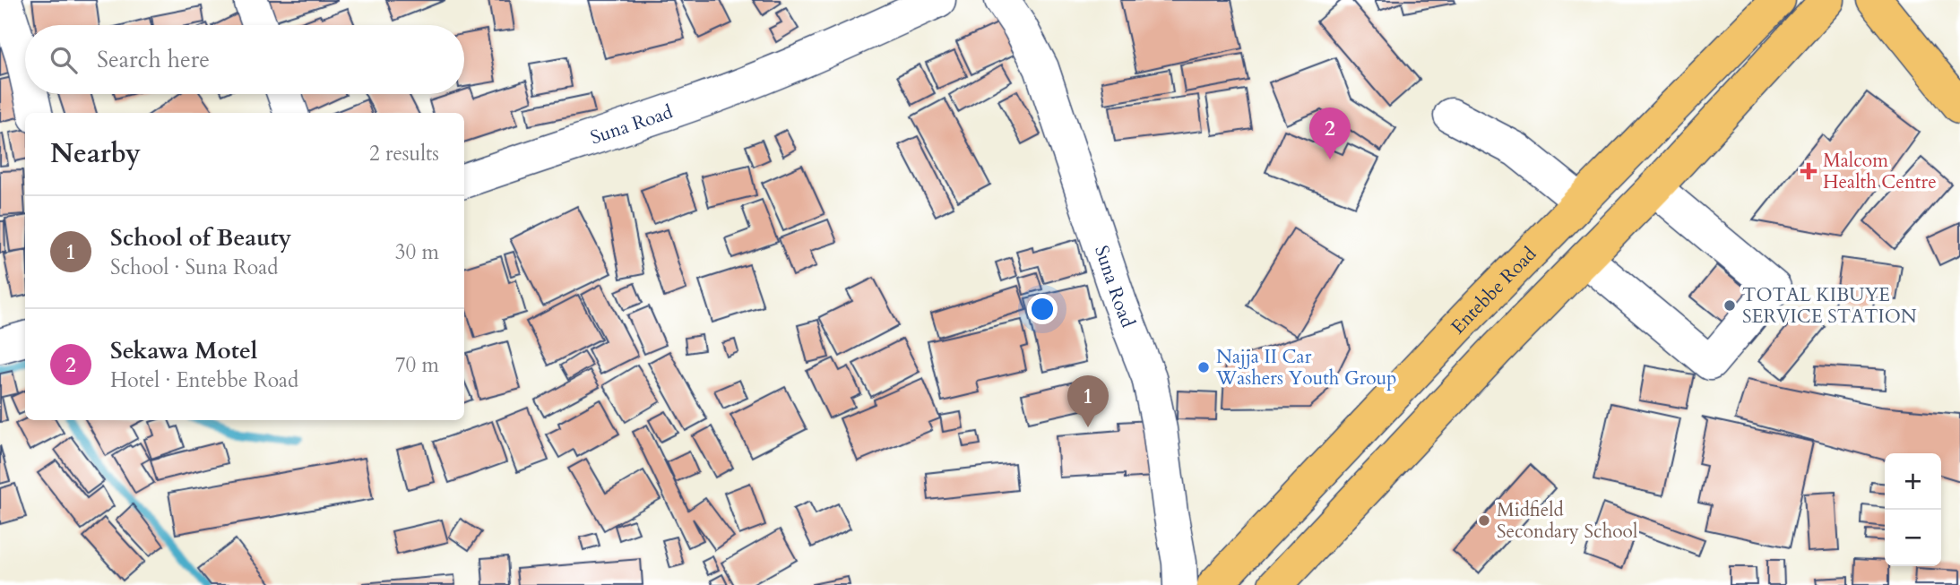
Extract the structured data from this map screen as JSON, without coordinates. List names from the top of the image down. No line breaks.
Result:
{"streets":{"main road":["Entebbe Road"],"street":["Suna Road"]},"places":{"health":["Malcom Health Centre"],"other":["TOTAL KIBUYE SERVICE STATION","Najja II Car Washers Youth Group","Midfield Secondary School"]},"page":{"search":"Search here","pins":["2","1"],"heading":["Nearby","2 results"],"list":[{"mark":"1","name":"School of Beauty","note":"School · Suna Road","value":"30 m"},{"mark":"2","name":"Sekawa Motel","note":"Hotel · Entebbe Road","value":"70 m"}],"map_buttons":["+","−"]}}
